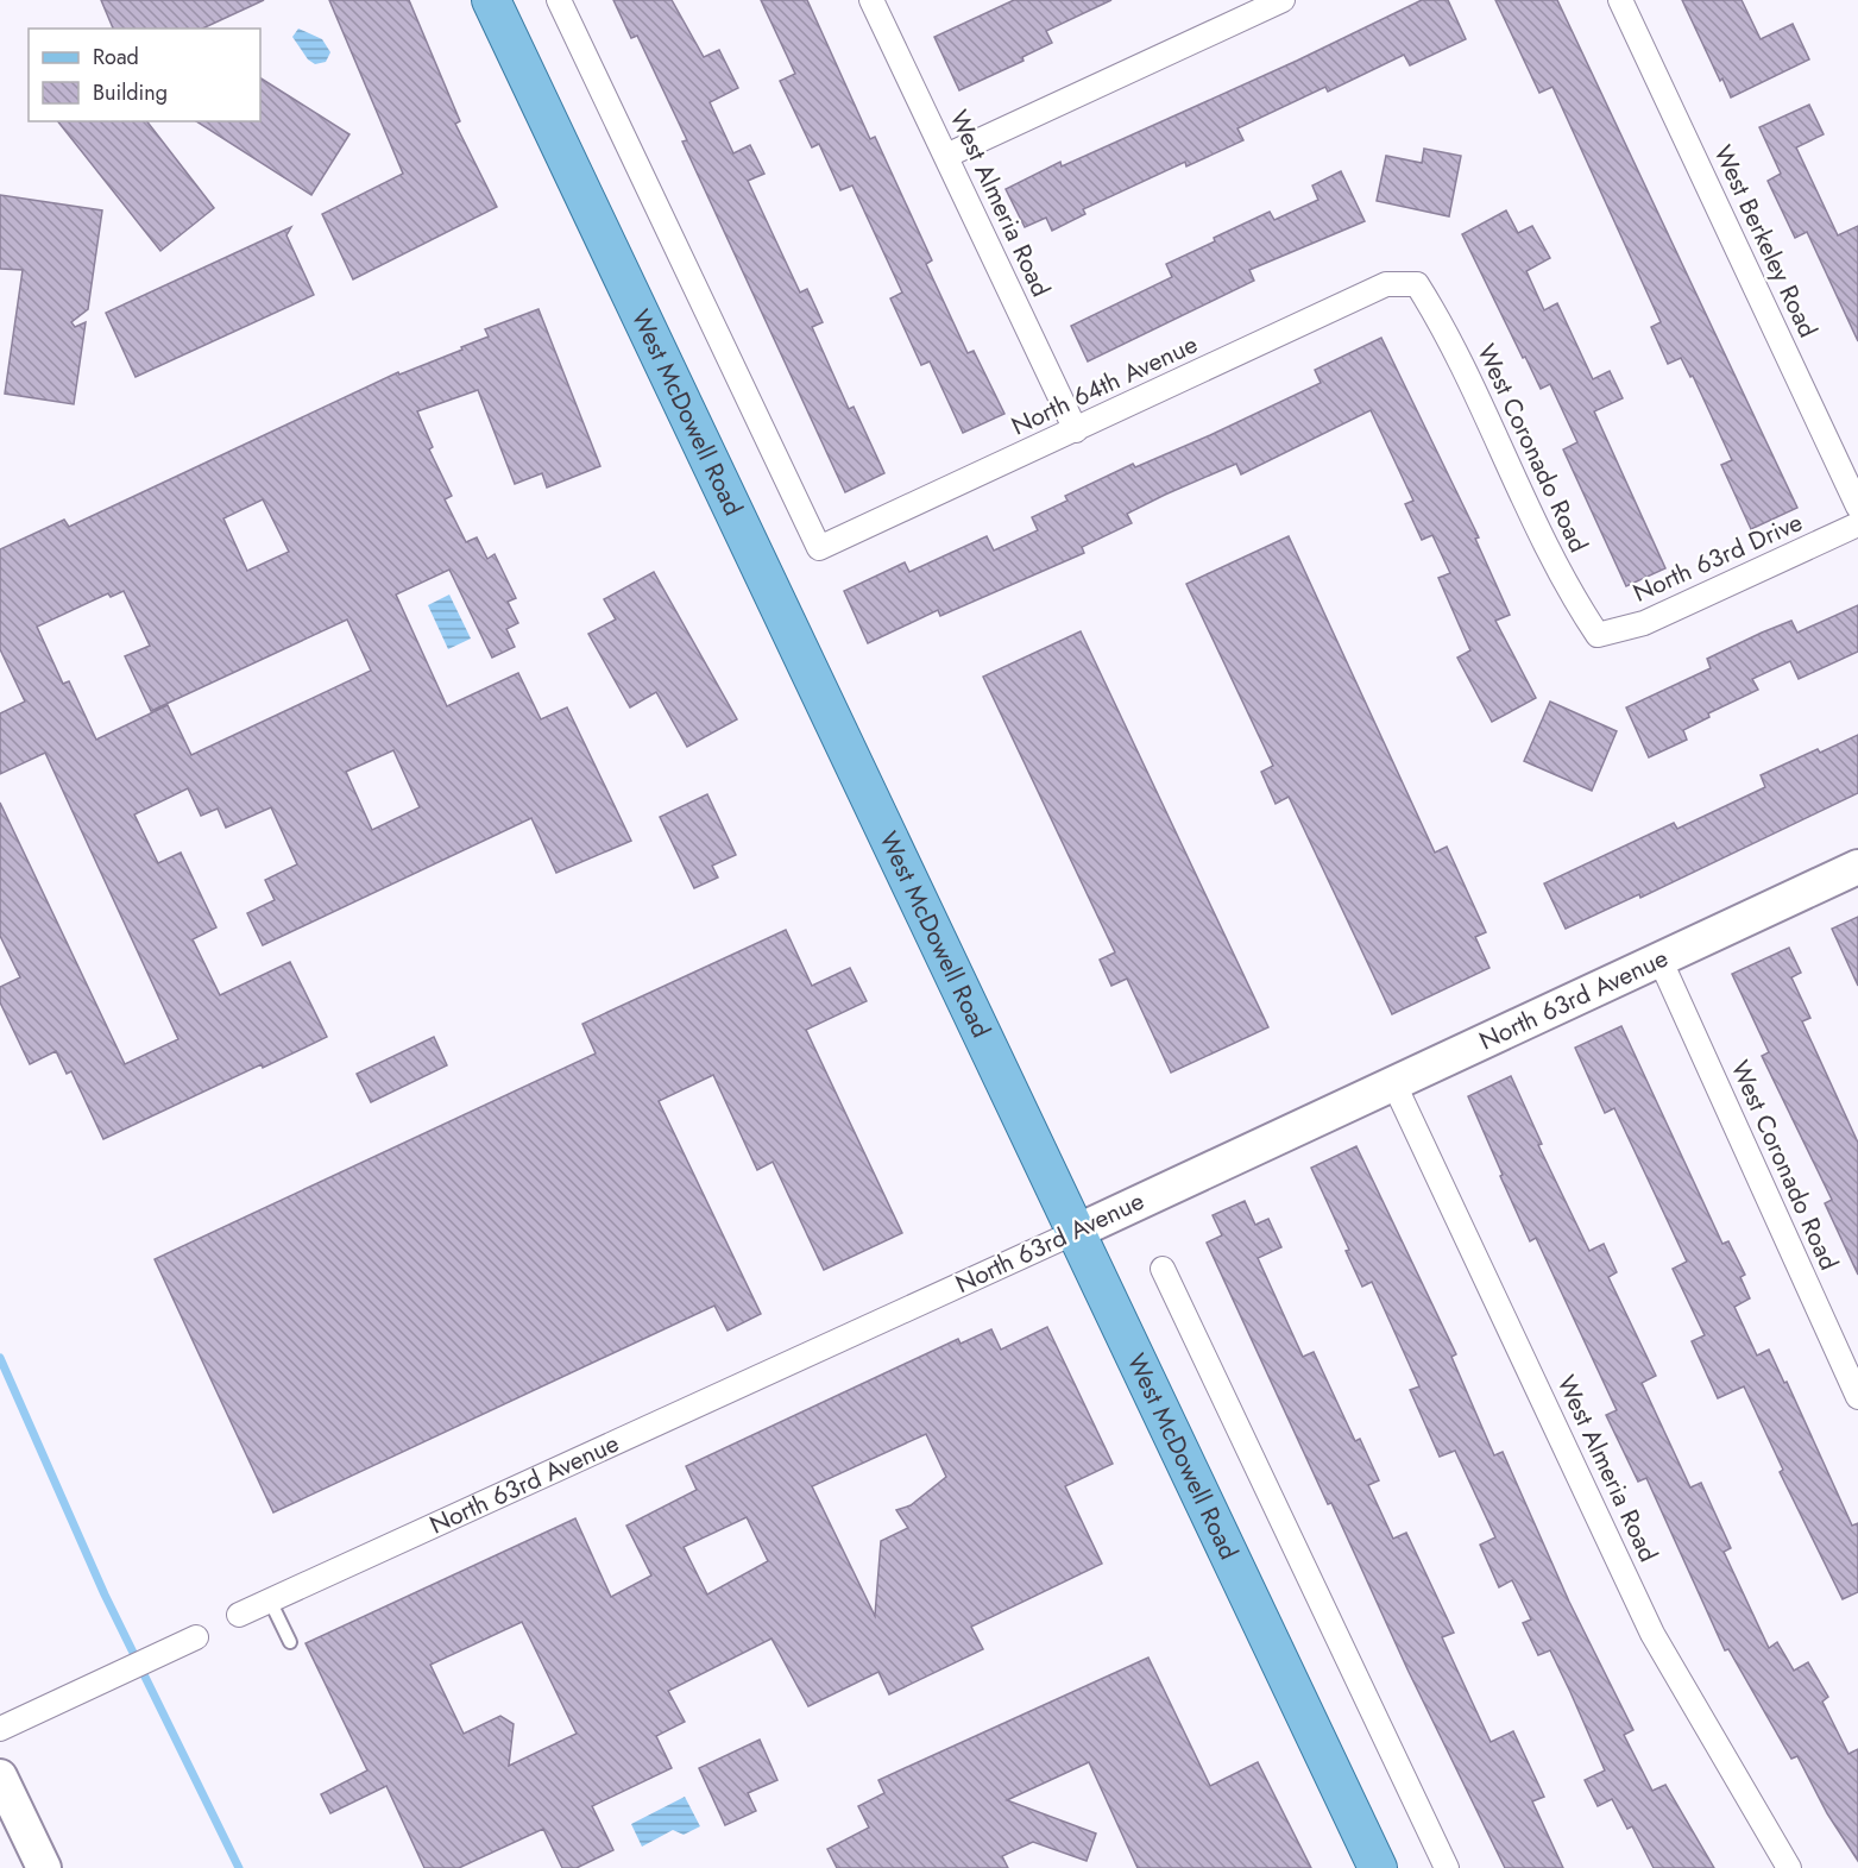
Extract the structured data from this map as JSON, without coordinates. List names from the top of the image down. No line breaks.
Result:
{"streets":{"main road":["West McDowell Road"],"street":["West Almeria Road","West Berkeley Road","North 64th Avenue","West Coronado Road","North 63rd Drive","North 63rd Avenue"]},"crossings":[["West Almeria Road","North 64th Avenue"],["West Almeria Road","North 63rd Avenue"],["North 64th Avenue","West Coronado Road"],["West McDowell Road","North 63rd Avenue"],["West Coronado Road","North 63rd Drive"],["West Coronado Road","North 63rd Avenue"]],"legend":["Road","Building"]}
